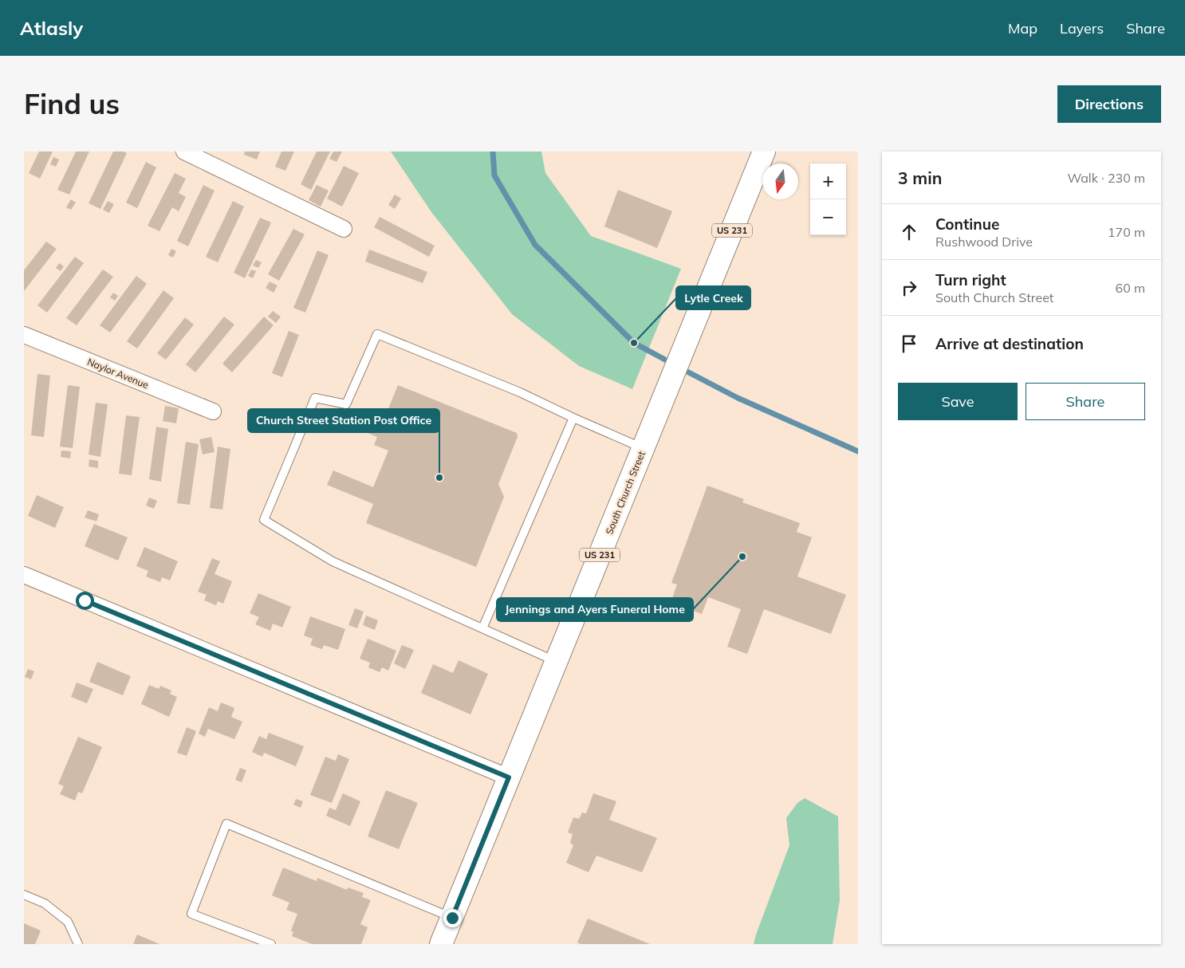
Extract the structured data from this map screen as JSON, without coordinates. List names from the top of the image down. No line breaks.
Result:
{"streets":{"main road":["US 231","South Church Street"],"street":["Naylor Avenue"]},"places":["Lytle Creek","Church Street Station Post Office","Jennings and Ayers Funeral Home"],"north":"bottom","page":{"header":"Atlasly","nav":["Map","Layers","Share"],"buttons":["Directions",["Save","Share"]],"title":"Find us","heading":["3 min","Walk · 230 m"],"map_buttons":["+","−"],"list":[["Continue","Rushwood Drive","170 m"],["Turn right","South Church Street","60 m"],"Arrive at destination"]}}
